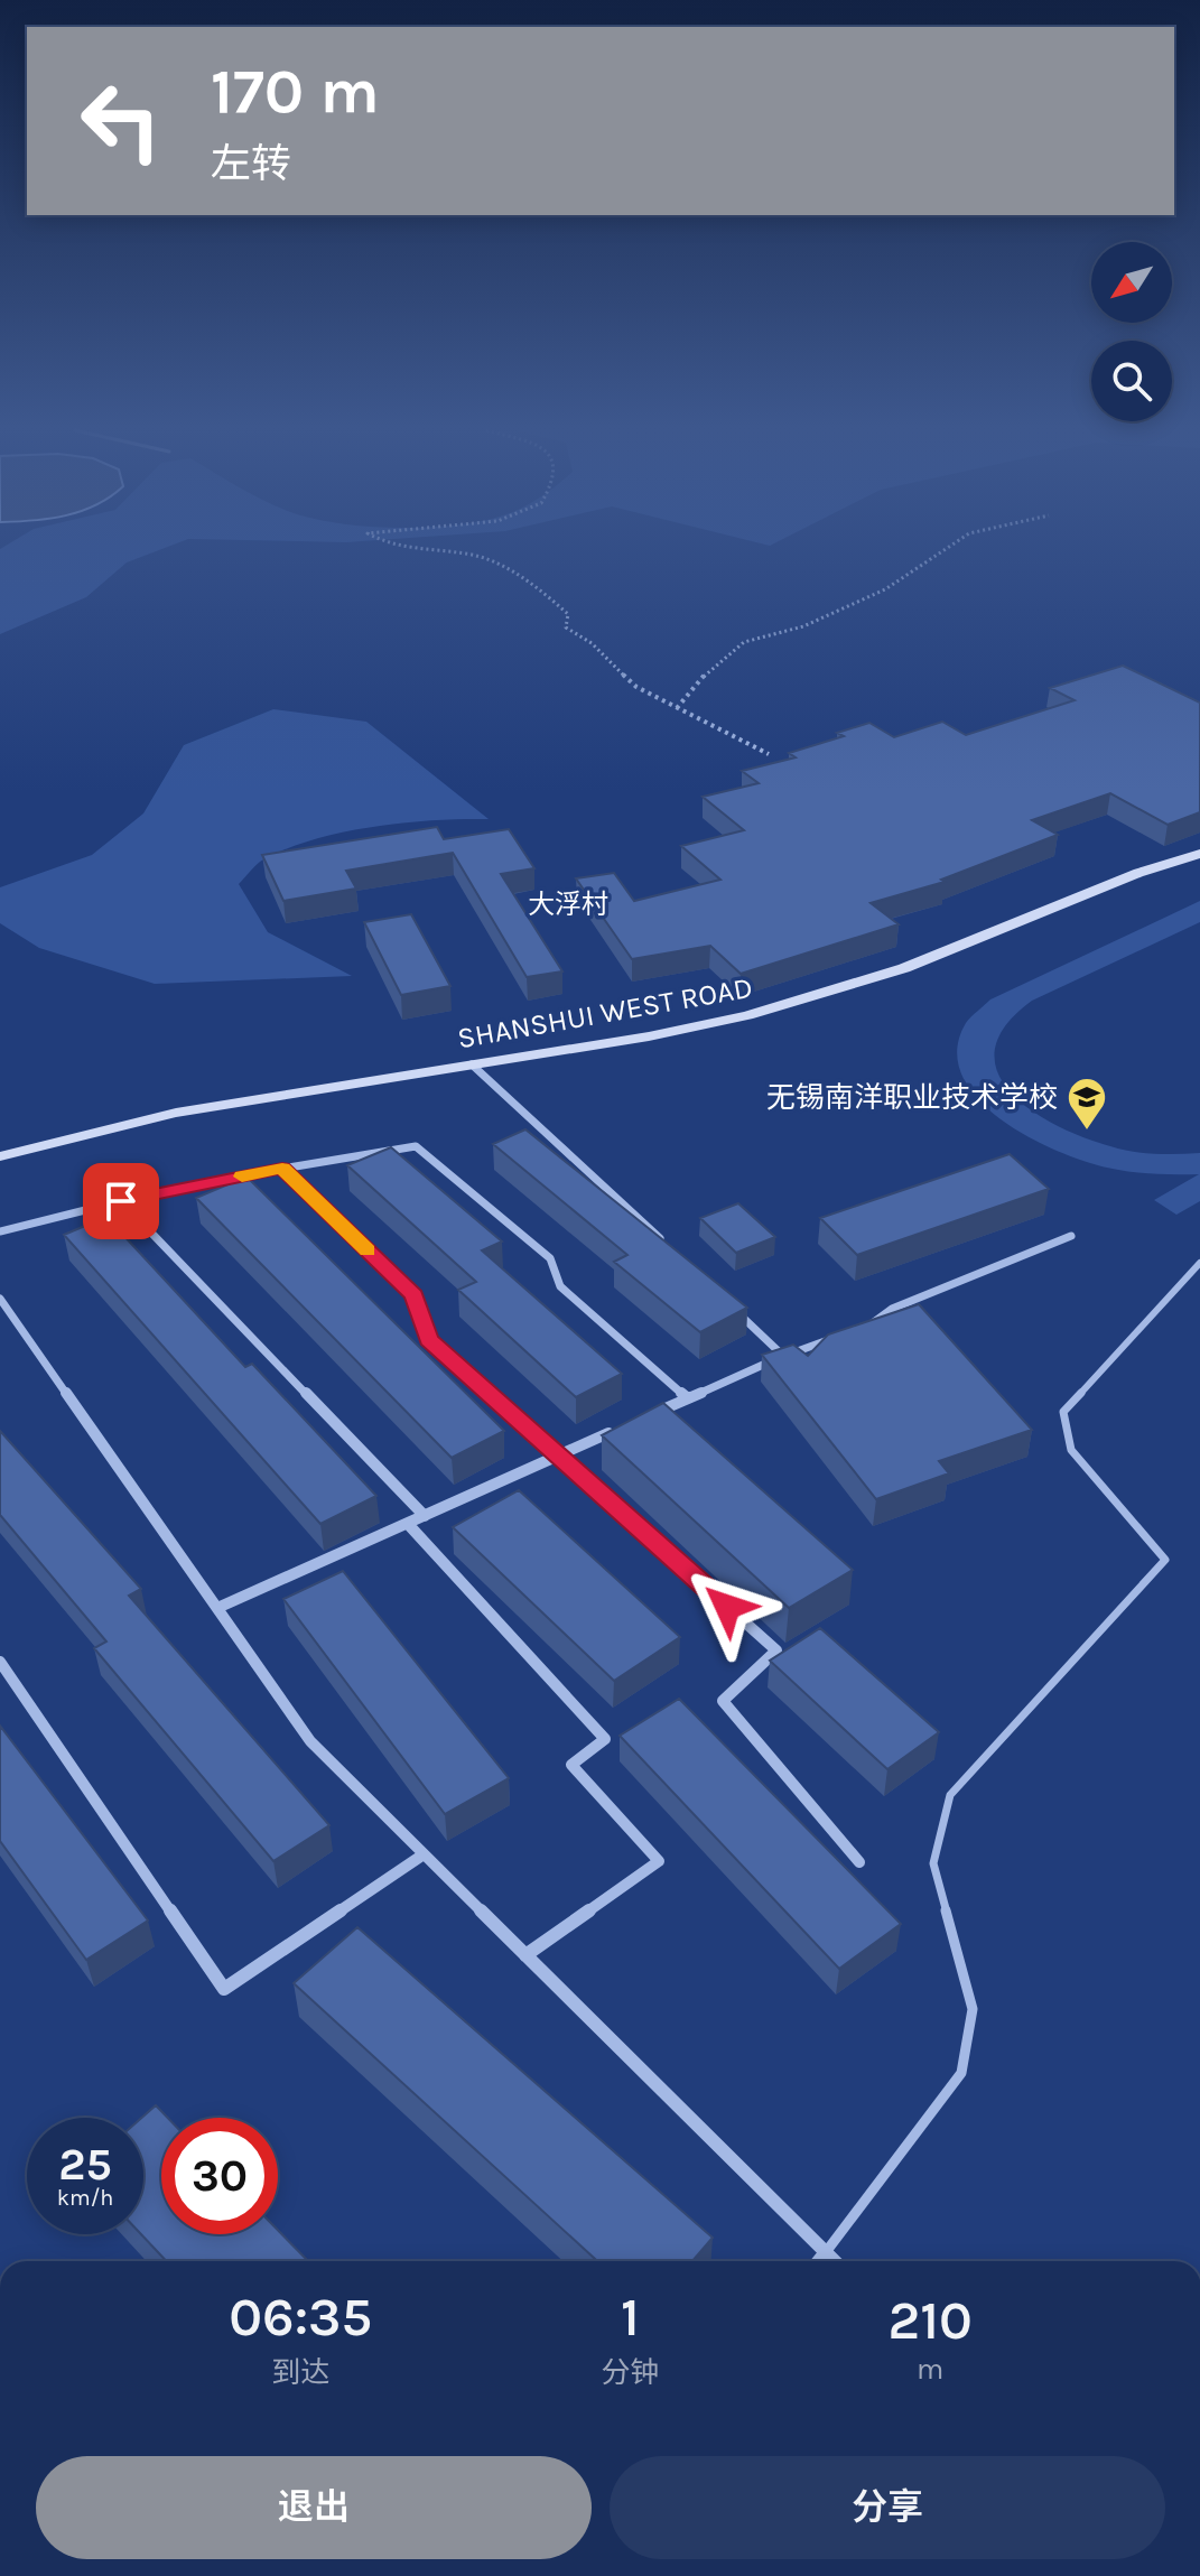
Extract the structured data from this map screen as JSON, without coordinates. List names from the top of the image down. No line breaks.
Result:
{"streets":{"street":["SHANSHUI WEST ROAD"]},"districts":["大浮村"],"places":{"school or university":["无锡南洋职业技术学校"]},"north":"bottom left","page":{"turn":["170 m","左转"],"speed":"25 km/h","limit":"30","eta":["06:35","到达","1","分钟","210","m"],"buttons":["退出","分享"]}}
